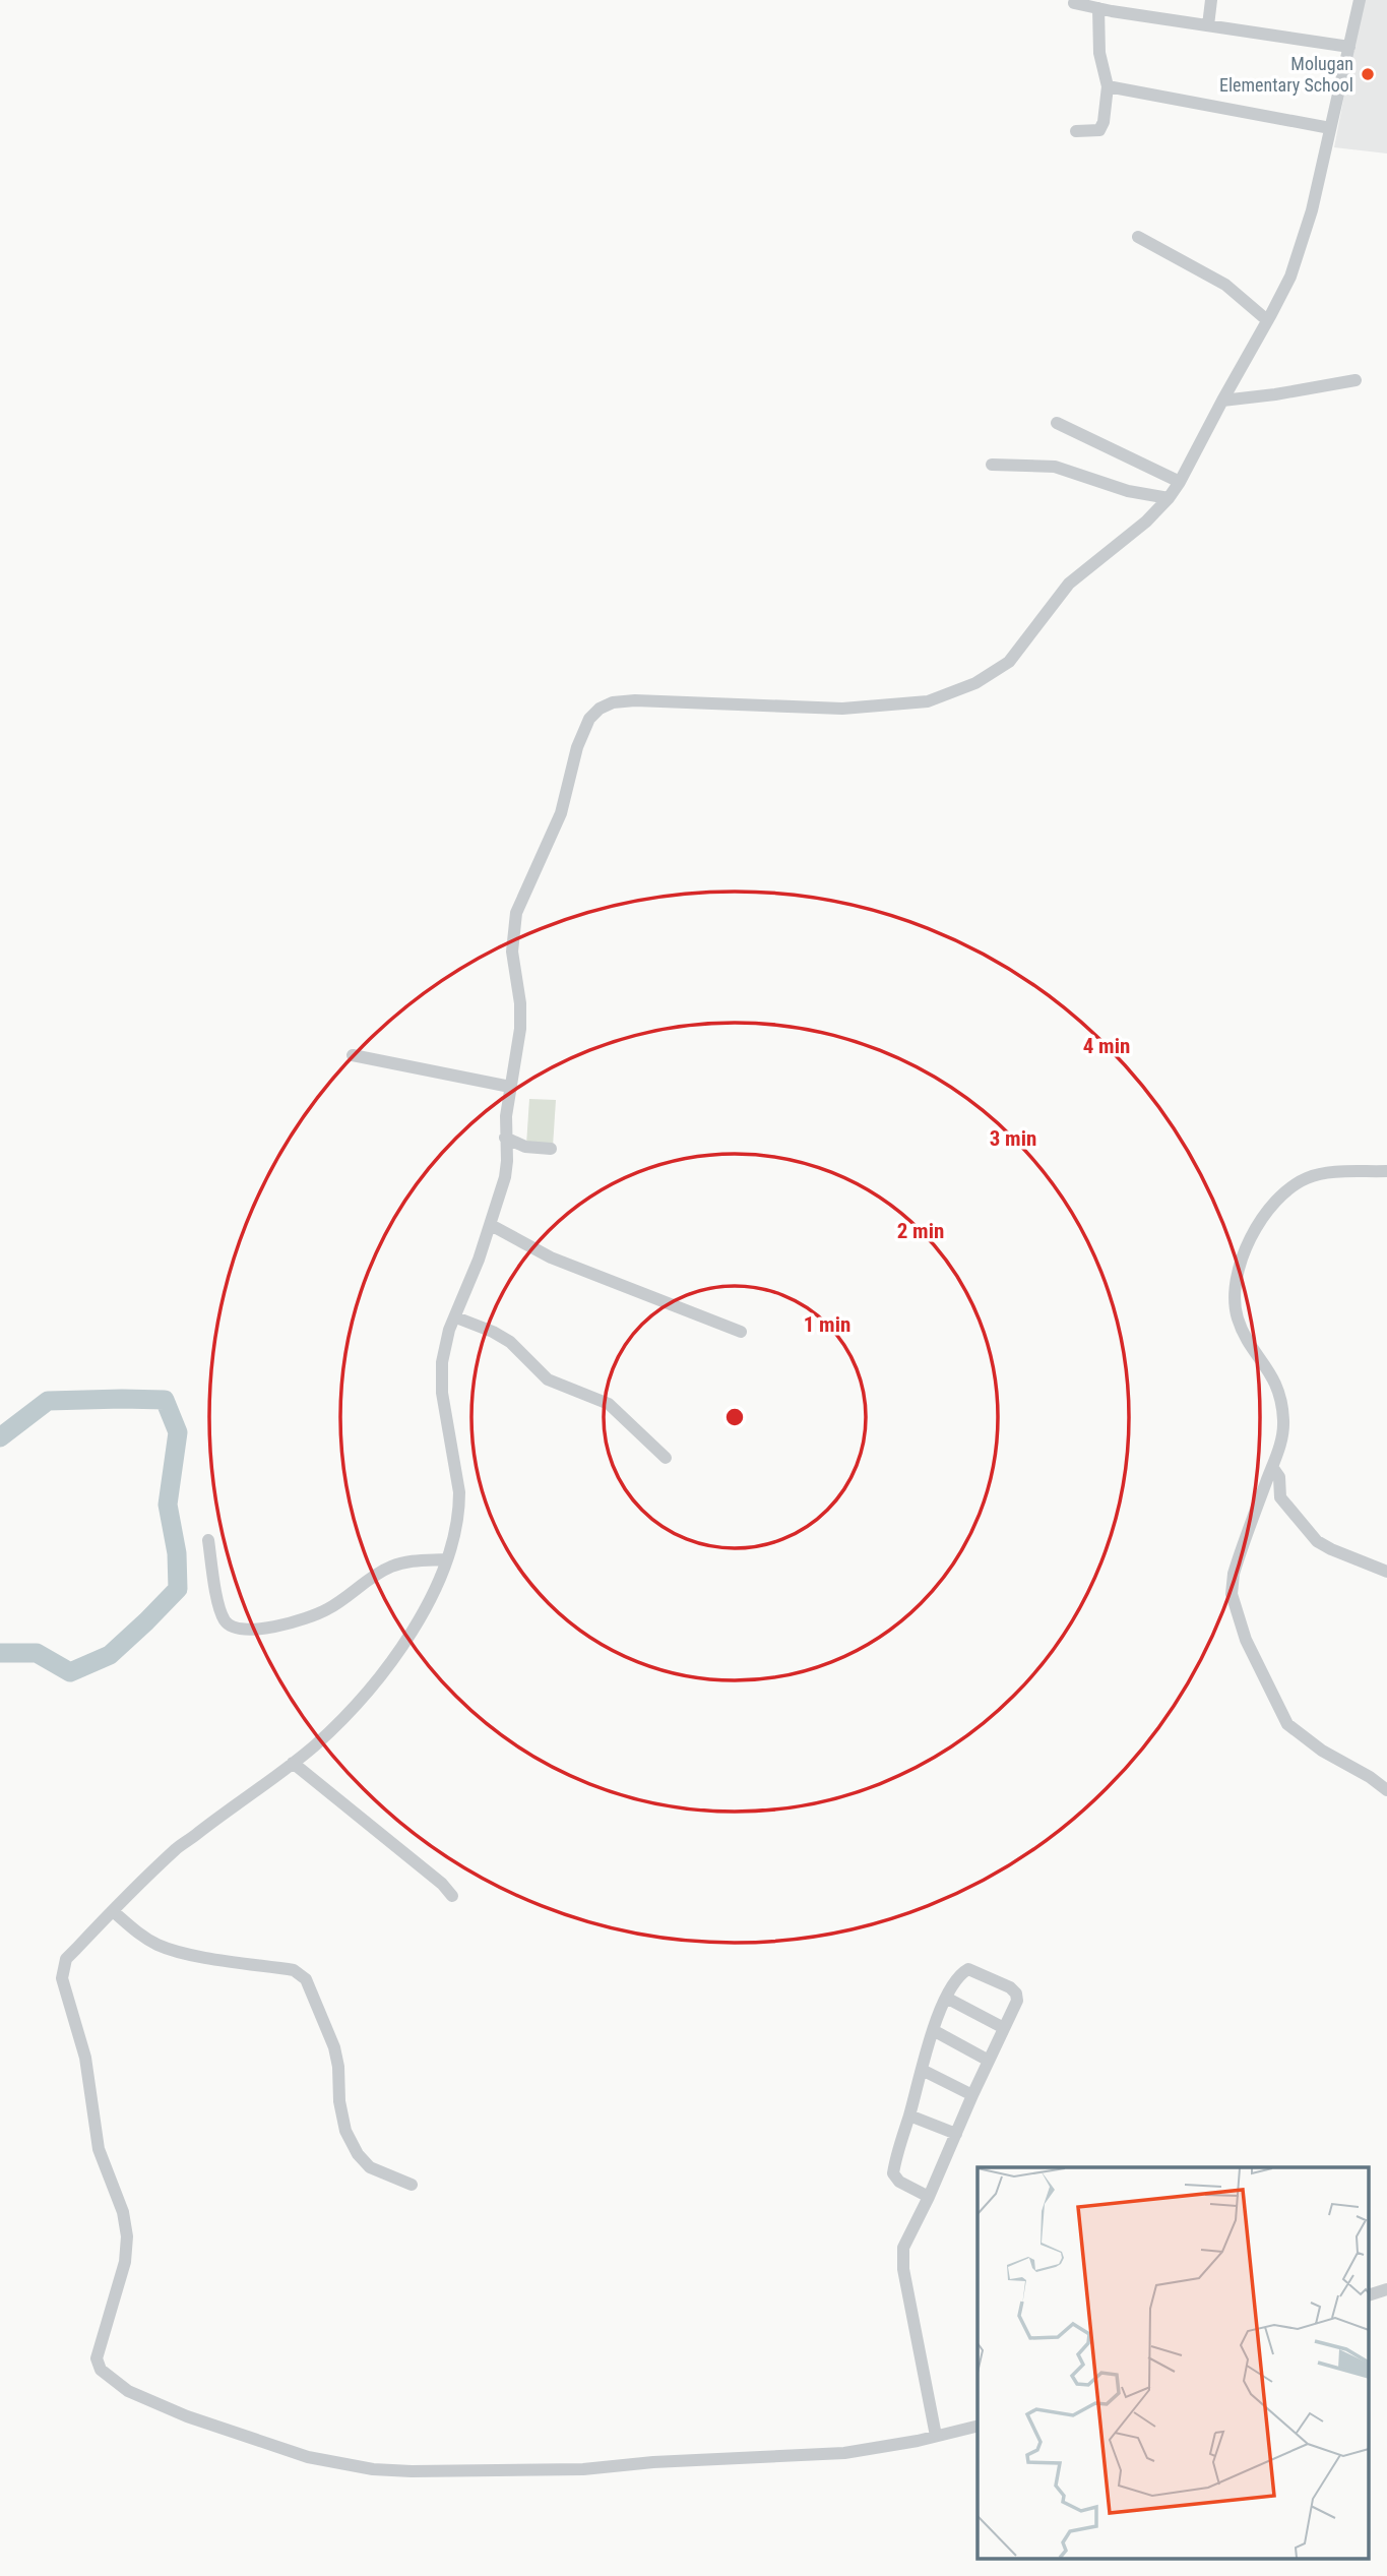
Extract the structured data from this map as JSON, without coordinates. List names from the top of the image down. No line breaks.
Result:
{"places":["Molugan Elementary School"],"rings":["4 min","3 min","2 min","1 min"]}
